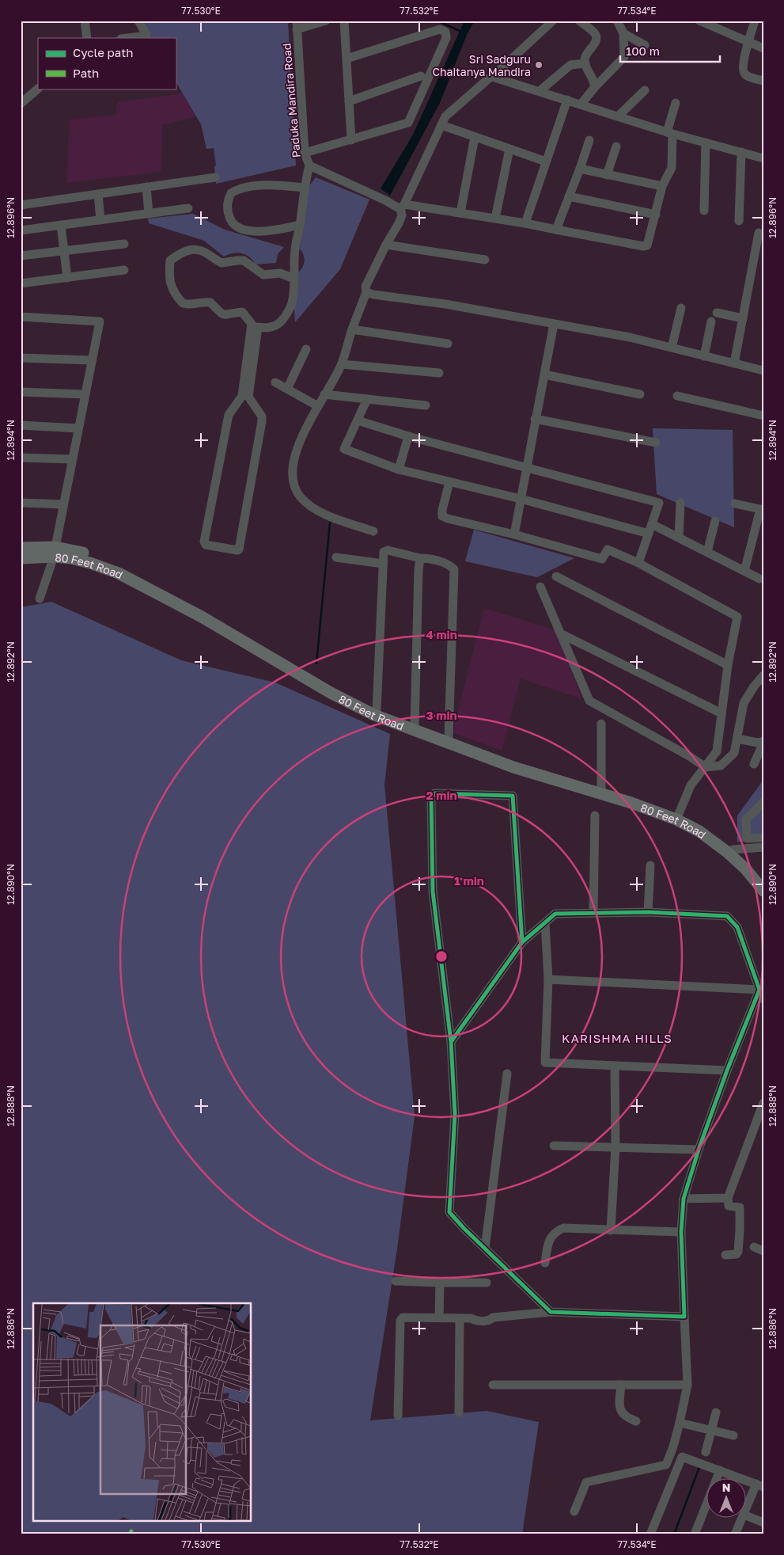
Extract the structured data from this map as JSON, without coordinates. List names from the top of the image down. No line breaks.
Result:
{"streets":{"main road":["80 Feet Road"],"street":["Paduka Mandira Road"]},"districts":["KARISHMA HILLS"],"places":["Sri Sadguru Chaitanya Mandira"],"legend":["Cycle path","Path"],"scale_bar":"100 m","north":"top","coordinates":["77.530°E","77.532°E","77.534°E","12.896°N","12.894°N","12.892°N","12.890°N","12.888°N","12.886°N"],"rings":["4 min","3 min","2 min","1 min"]}
